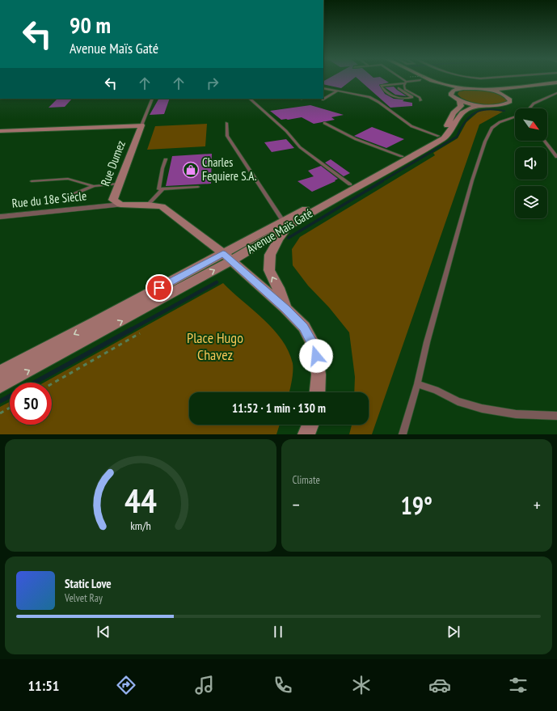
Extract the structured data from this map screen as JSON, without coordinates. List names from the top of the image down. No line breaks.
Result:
{"streets":{"main road":["Rue Dumez","Avenue Maïs Gaté"],"street":["Rue du 18e Siècle"]},"crossings":[["Rue Dumez","Rue du 18e Siècle"]],"parks":["Place Hugo Chavez"],"places":{"shop":["Charles Fequiere S.A."]},"north":"bottom right","page":{"turn":["90 m","Avenue Maïs Gaté"],"limit":"50","trip":"11:52 · 1 min · 130 m","tile":"Climate","heat":["−","19°","+"],"song":["Static Love","Velvet Ray"],"tabs":"11:51","gauge":["44","km/h"]}}
